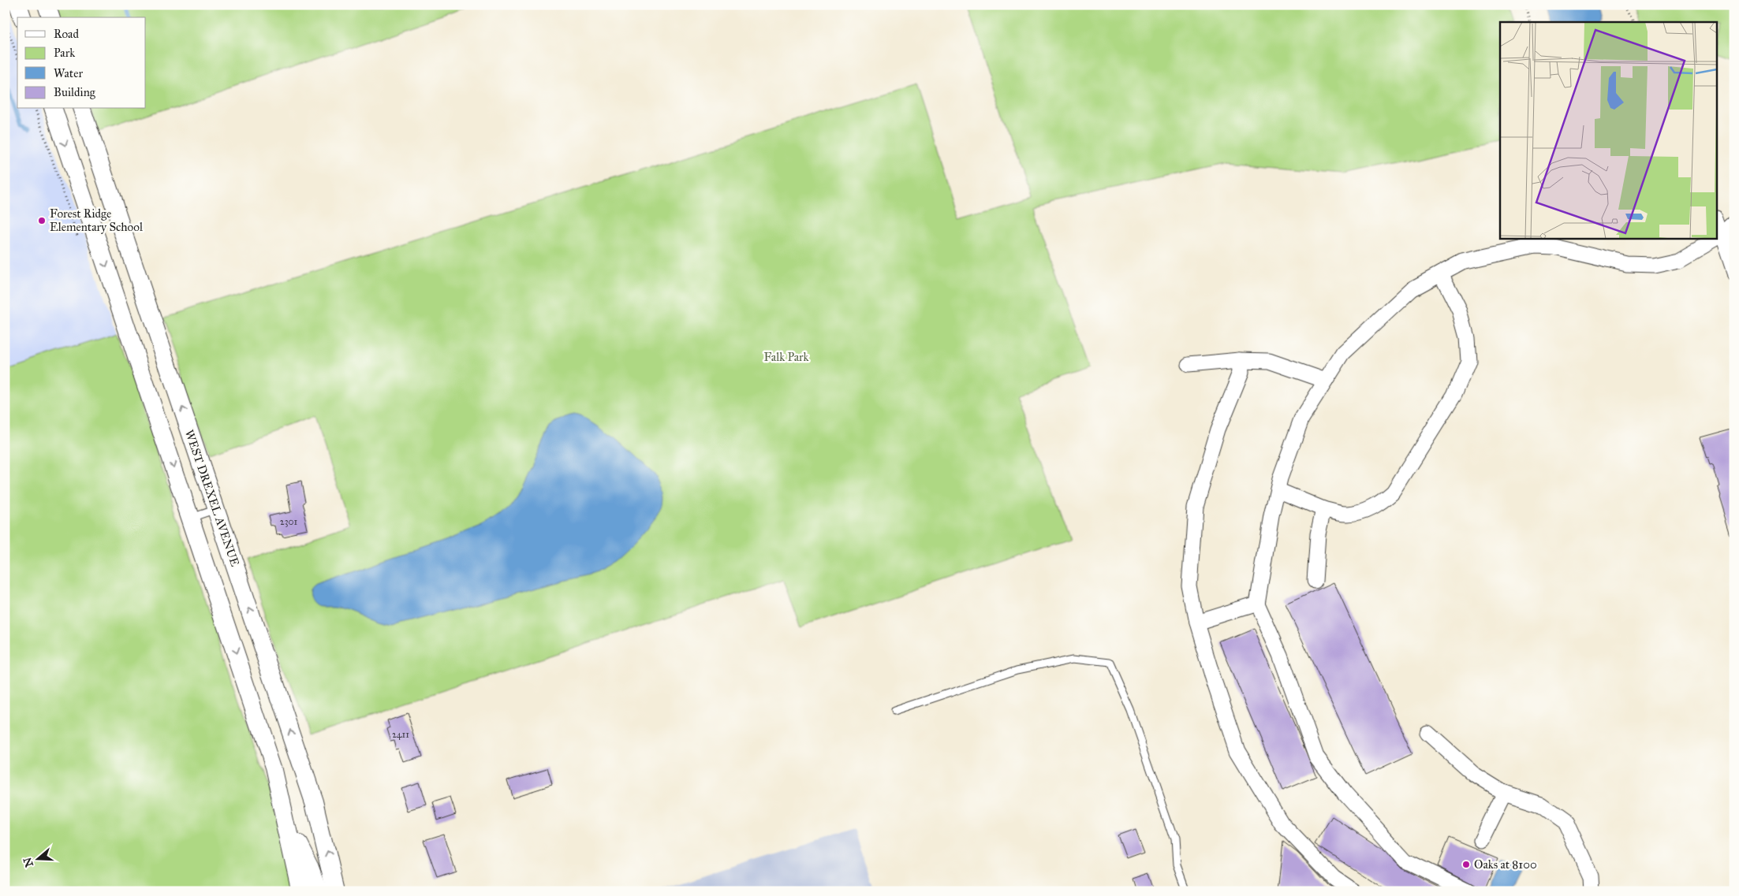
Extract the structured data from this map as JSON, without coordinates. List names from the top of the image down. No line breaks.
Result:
{"streets":{"street":["WEST DREXEL AVENUE"]},"parks":["Falk Park"],"places":["Forest Ridge Elementary School","Oaks at 8100"],"house_numbers":["2301","2411"],"legend":["Road","Park","Water","Building"],"north":"left"}
